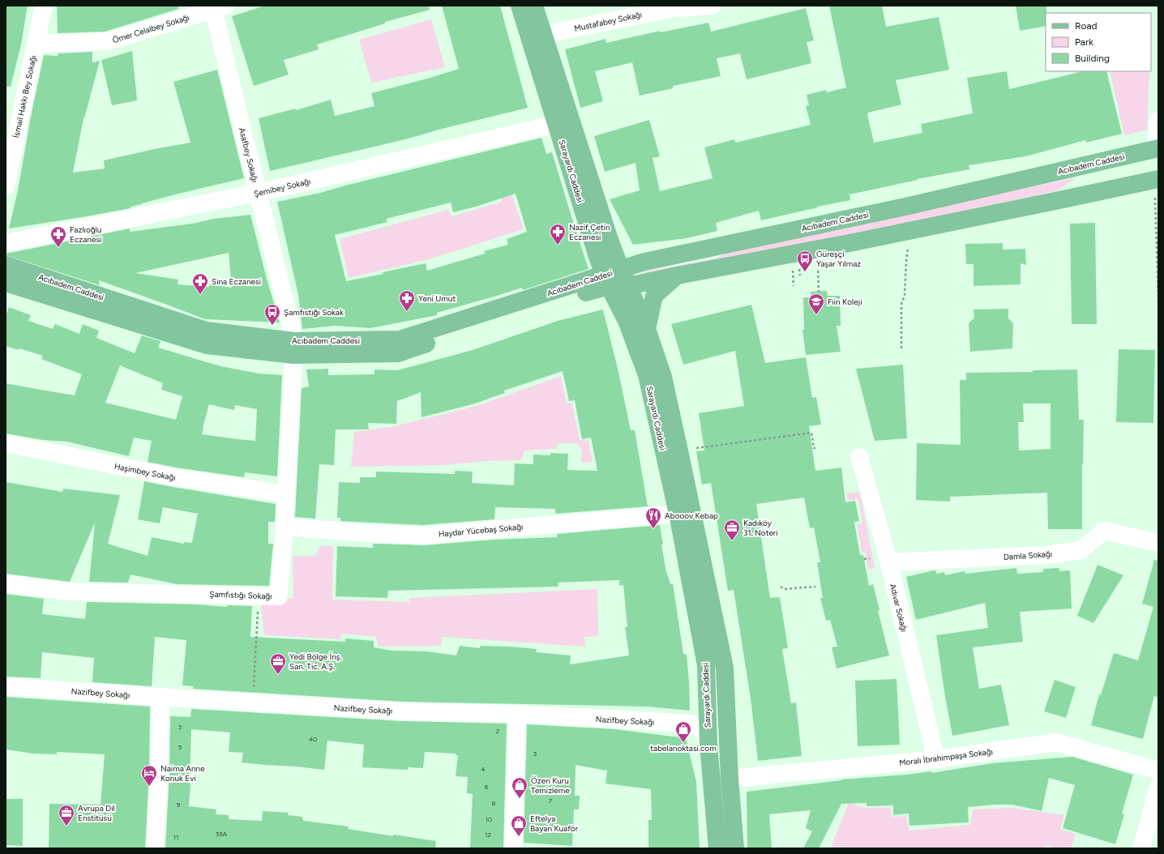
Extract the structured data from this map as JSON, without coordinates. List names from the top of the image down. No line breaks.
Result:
{"streets":{"main road":["Acıbadem Caddesi","Sarayardı Caddesi"],"street":["Mustafabey Sokağı","Ömer Celalbey Sokağı","İsmail Hakkı Bey Sokağı","Asafbey Sokağı","Şemibey Sokağı","Haşimbey Sokağı","Haydar Yücebaş Sokağı","Damla Sokağı","Şamfıstığı Sokağı","Adıvar Sokağı","Nazifbey Sokağı","Moralı İbrahimpaşa Sokağı"]},"crossings":[["Mustafabey Sokağı","Sarayardı Caddesi"],["Ömer Celalbey Sokağı","İsmail Hakkı Bey Sokağı"],["Ömer Celalbey Sokağı","Asafbey Sokağı"],["Asafbey Sokağı","Acıbadem Caddesi"],["Asafbey Sokağı","Şemibey Sokağı"],["Asafbey Sokağı","Şamfıstığı Sokağı"],["Acıbadem Caddesi","Sarayardı Caddesi"],["Acıbadem Caddesi","Şamfıstığı Sokağı"],["Sarayardı Caddesi","Şemibey Sokağı"],["Sarayardı Caddesi","Haydar Yücebaş Sokağı"],["Sarayardı Caddesi","Nazifbey Sokağı"],["Sarayardı Caddesi","Moralı İbrahimpaşa Sokağı"],["Haşimbey Sokağı","Şamfıstığı Sokağı"],["Haydar Yücebaş Sokağı","Şamfıstığı Sokağı"],["Damla Sokağı","Adıvar Sokağı"],["Adıvar Sokağı","Moralı İbrahimpaşa Sokağı"]],"places":{"pharmacy":["Nazif Çetin Eczanesi","Fazlıoğlu Eczanesi","Sina Eczanesi","Yeni Umut"],"bus stop":["Güreşçi Yaşar Yılmaz","Şamfıstığı Sokak"],"school or university":["Fiin Koleji"],"restaurant":["Abooov Kebap"],"office":["Kadıköy 31. Noteri","Yedi Bölge İnş. San. Tic. A.Ş.","Avrupa Dil Enstitüsü"],"shop":["tabelanoktasi.com","Özen Kuru Temizleme","Eftelya Bayan Kuaför"],"hotel":["Naima Anne Konuk Evi"]},"house_numbers":["3","2","40","5","3","4","6","7","8","9","10","39A","12","11"],"legend":["Road","Park","Building"]}
